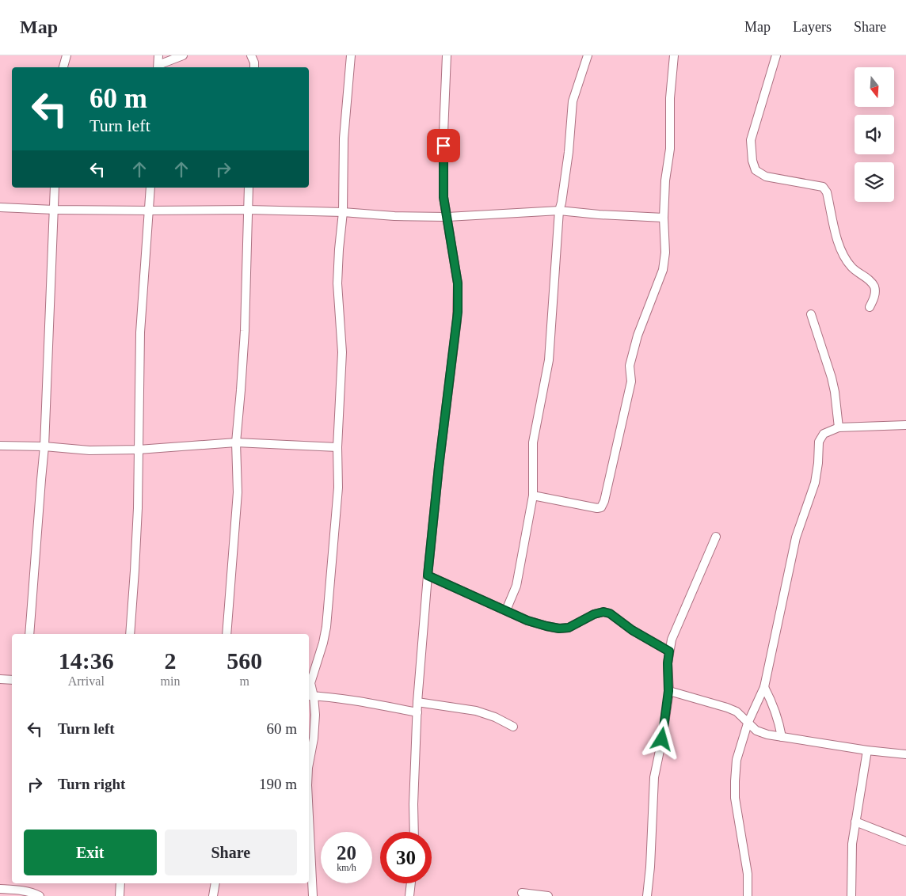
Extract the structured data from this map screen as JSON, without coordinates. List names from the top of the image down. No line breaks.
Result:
{"north":"bottom","page":{"header":"Map","nav":["Map","Layers","Share"],"turn":["60 m","Turn left"],"eta":["14:36","Arrival","2","min","560","m"],"list":[{"name":"Turn left","value":"60 m"},{"name":"Turn right","value":"190 m"}],"buttons":["Exit","Share"],"speed":"20 km/h","limit":"30"}}
